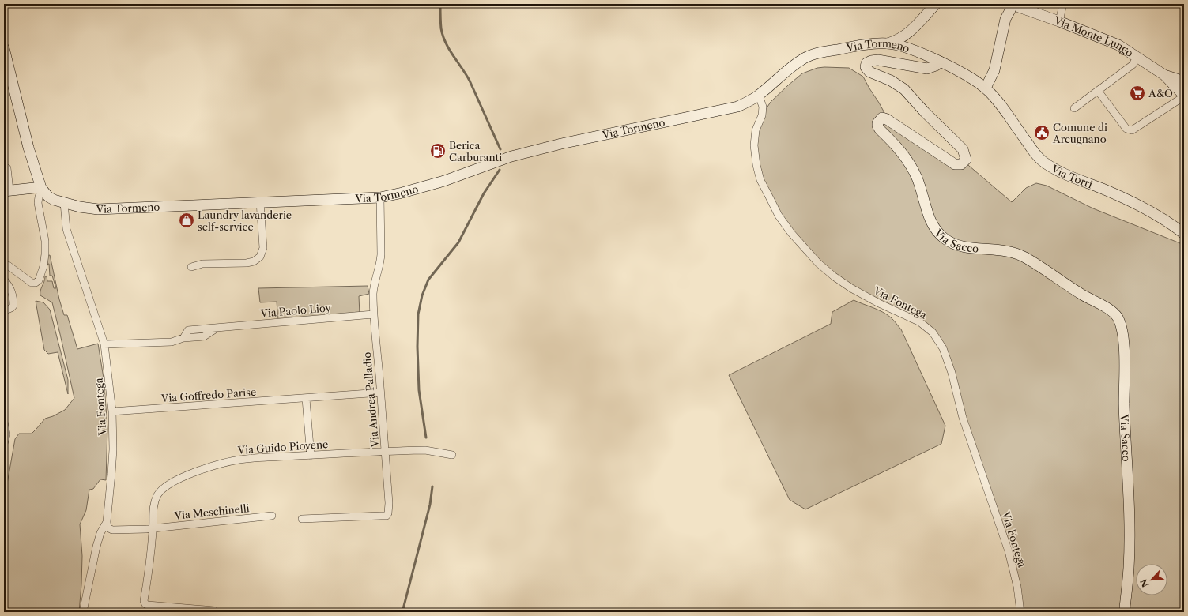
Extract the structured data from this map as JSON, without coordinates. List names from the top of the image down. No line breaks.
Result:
{"streets":{"main road":["Via Monte Lungo","Via Tormeno","Via Torri","Via Sacco"],"street":["Via Fontega","Via Paolo Lioy","Via Goffredo Parise","Via Andrea Palladio","Via Guido Piovene","Via Meschinelli"]},"crossings":[["Via Tormeno","Via Torri"],["Via Tormeno","Via Sacco"],["Via Tormeno","Via Fontega"],["Via Tormeno","Via Andrea Palladio"],["Via Fontega","Via Paolo Lioy"],["Via Fontega","Via Goffredo Parise"],["Via Fontega","Via Meschinelli"],["Via Paolo Lioy","Via Andrea Palladio"],["Via Goffredo Parise","Via Andrea Palladio"],["Via Andrea Palladio","Via Guido Piovene"],["Via Guido Piovene","Via Meschinelli"]],"places":{"supermarket":["A&O"],"public building":["Comune di Arcugnano"],"fuel station":["Berica Carburanti"],"shop":["Laundry lavanderie self-service"]},"north":"bottom left"}
